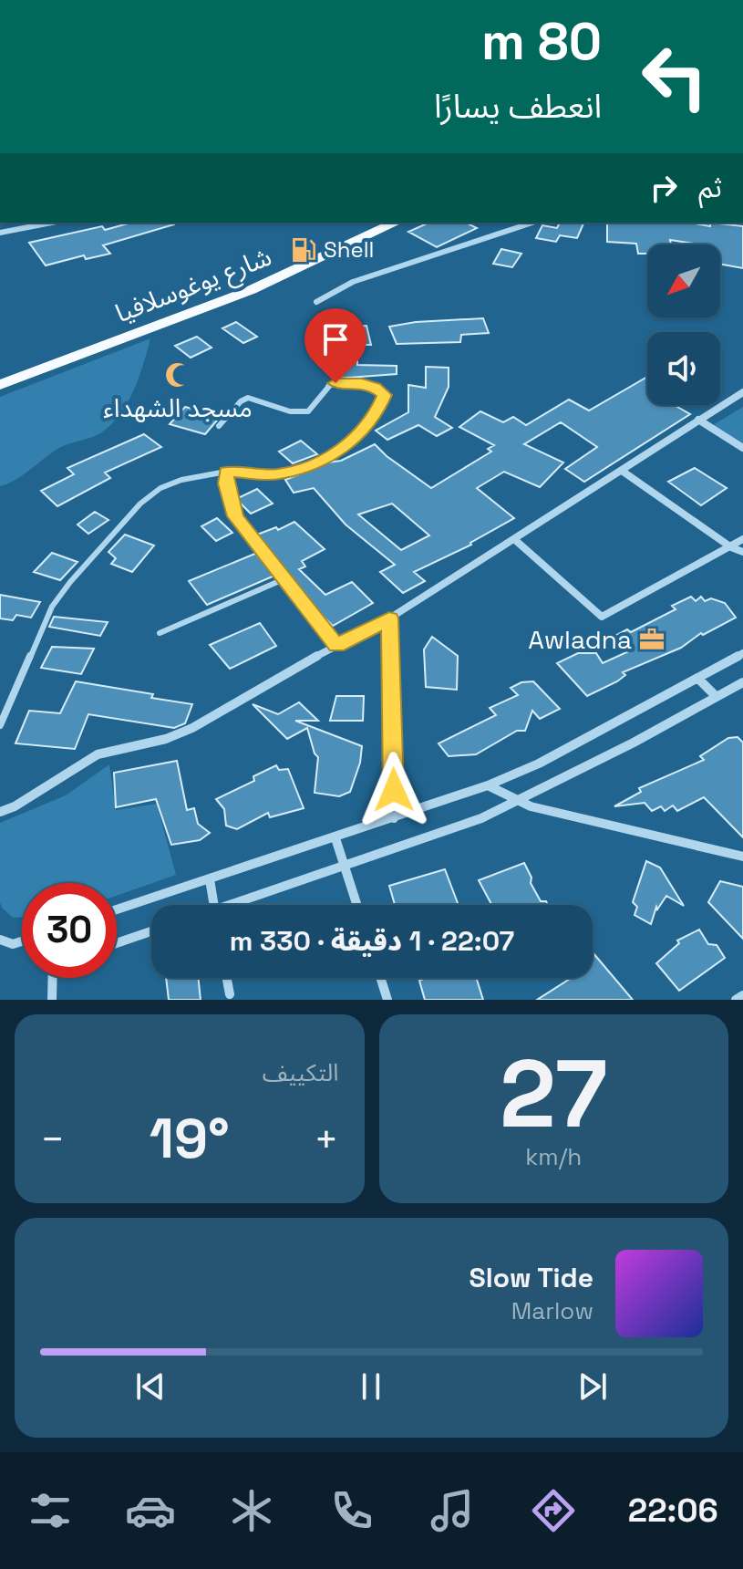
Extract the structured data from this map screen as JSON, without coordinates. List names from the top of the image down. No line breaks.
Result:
{"streets":{"main road":["شارع يوغوسلافيا"]},"places":{"fuel station":["Shell"],"mosque":["مسجد الشهداء"],"office":["Awladna"]},"north":"bottom left","page":{"turn":["80 m","انعطف يسارًا"],"then":"ثم","limit":"30","trip":"22:07 · 1 دقيقة · 330 m","tile":[["27","km/h"],"التكييف"],"heat":["−","19°","+"],"song":["Slow Tide","Marlow"],"tabs":"22:06"}}
